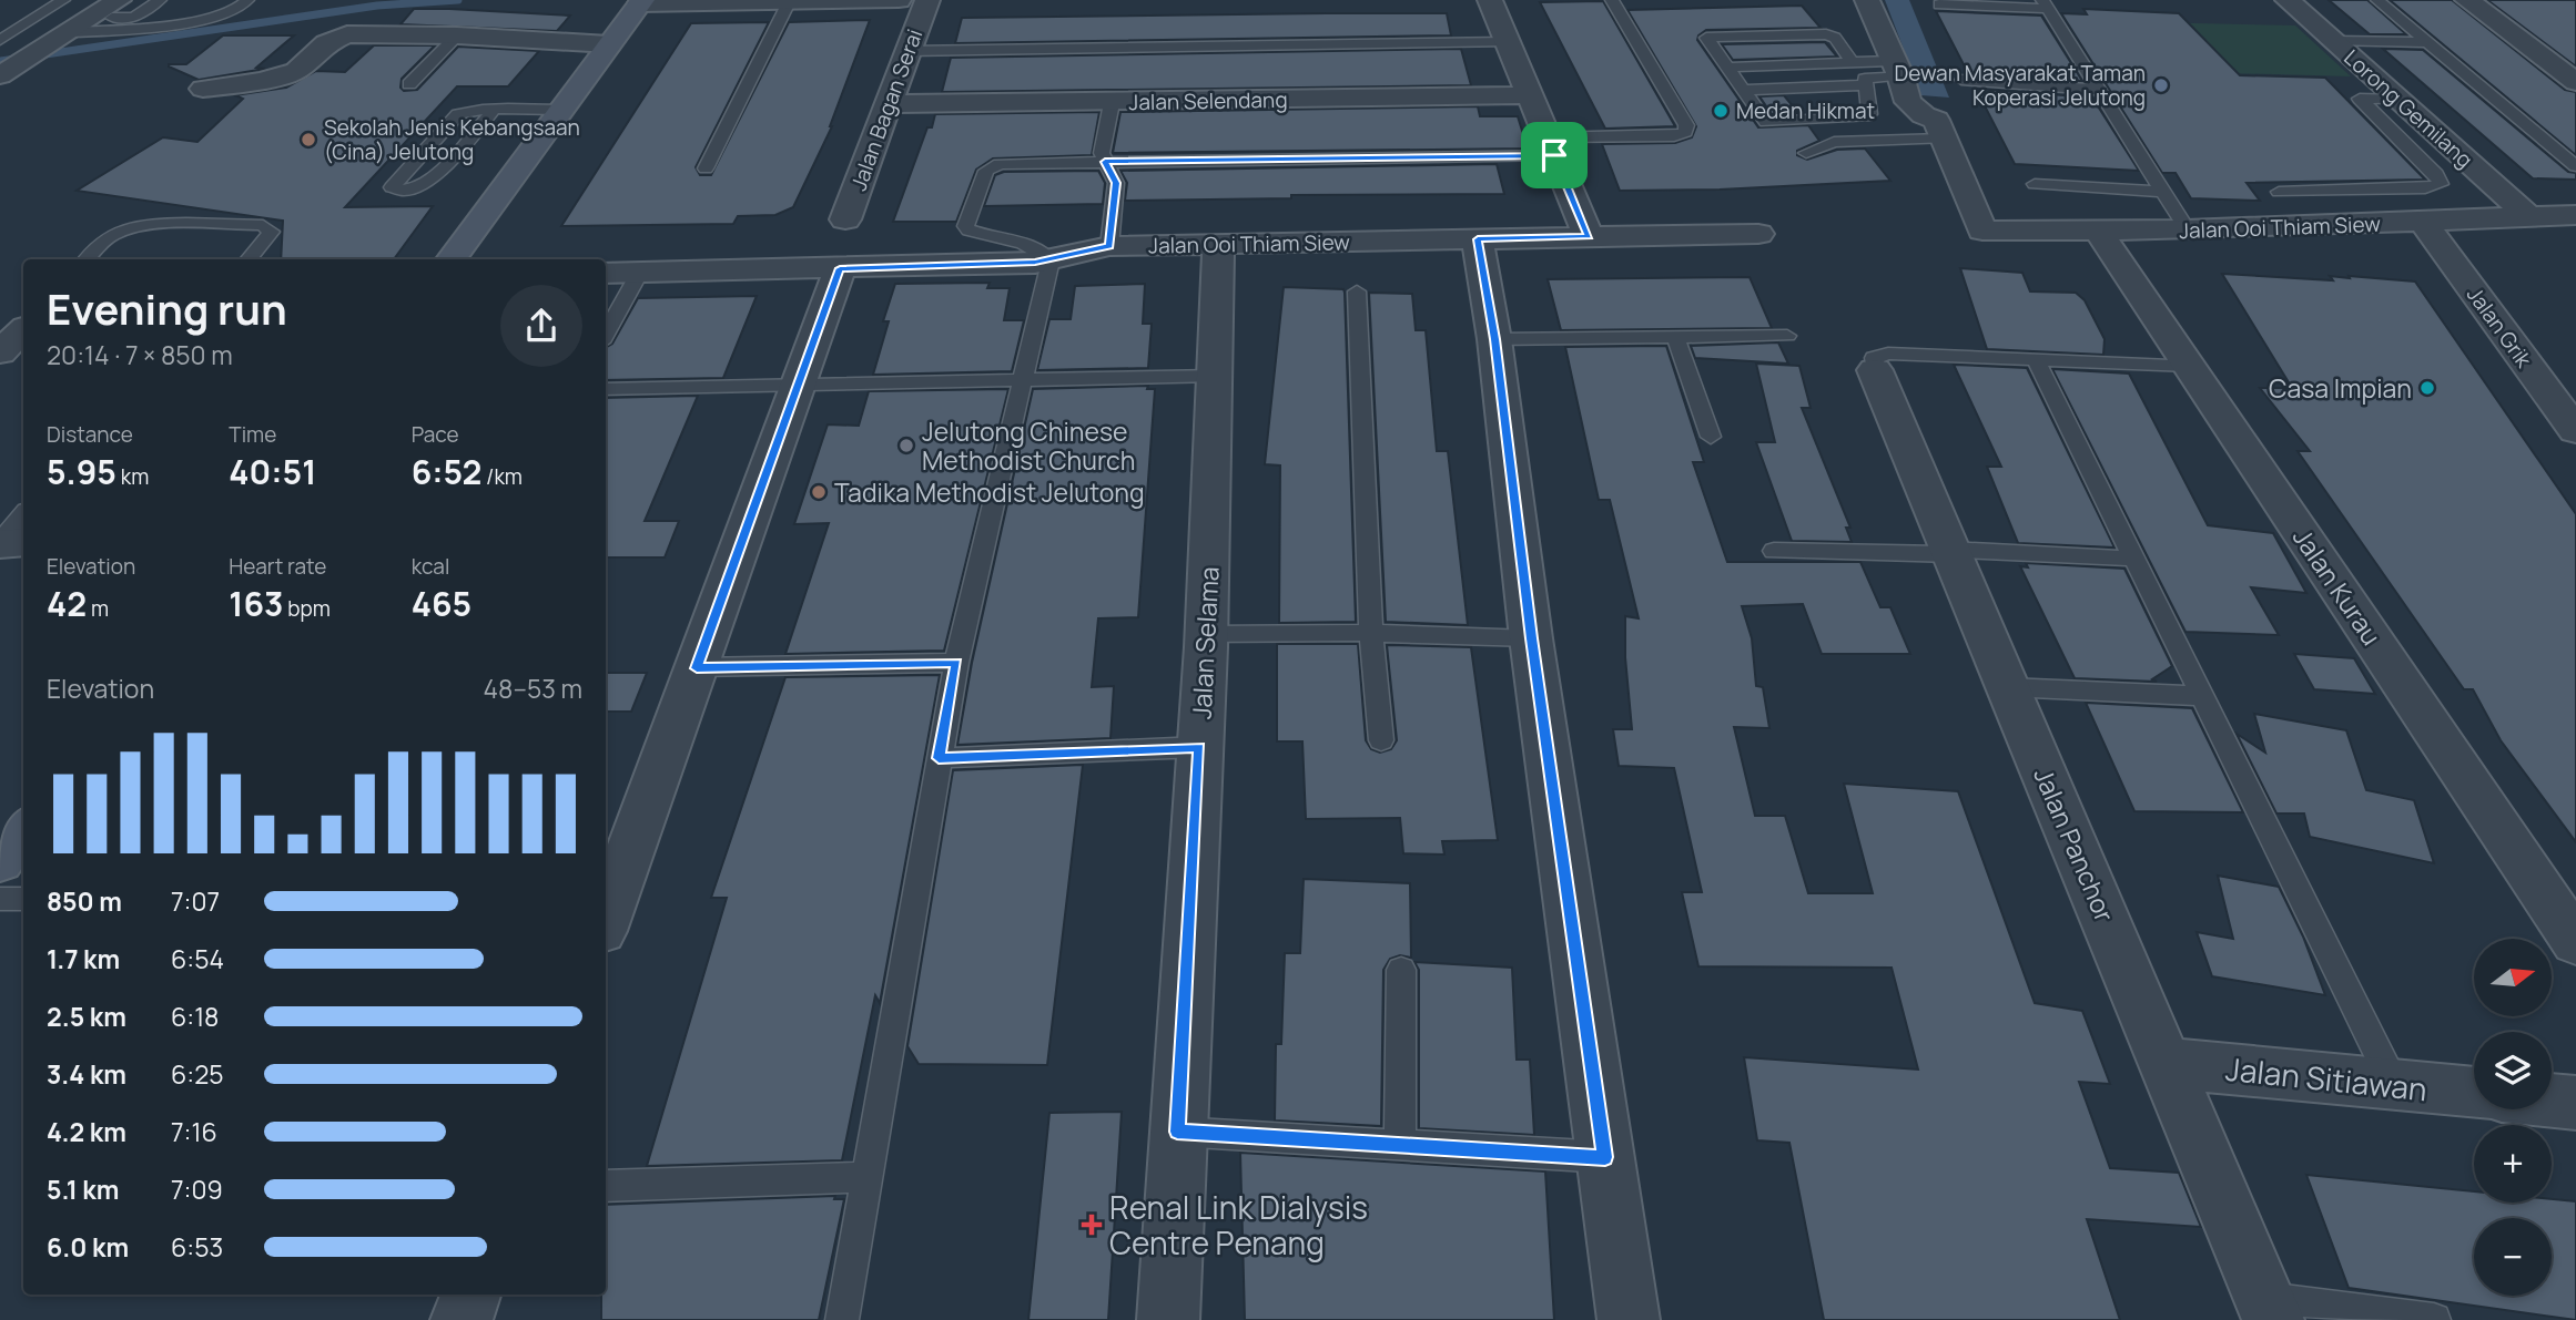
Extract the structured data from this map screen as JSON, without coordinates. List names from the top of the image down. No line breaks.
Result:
{"streets":{"street":["Jalan Selendang","Lorong Gemilang","Jalan Bagan Serai","Jalan Ooi Thiam Siew","Jalan Grik","Jalan Kurau","Jalan Selama","Jalan Panchor","Jalan Sitiawan"]},"crossings":[["Jalan Selendang","Jalan Bagan Serai"],["Lorong Gemilang","Jalan Ooi Thiam Siew"],["Jalan Ooi Thiam Siew","Jalan Grik"],["Jalan Ooi Thiam Siew","Jalan Kurau"],["Jalan Ooi Thiam Siew","Jalan Selama"],["Jalan Panchor","Jalan Sitiawan"]],"places":{"other":["Dewan Masyarakat Taman Koperasi Jelutong","Medan Hikmat","Sekolah Jenis Kebangsaan (Cina) Jelutong","Casa Impian","Jelutong Chinese Methodist Church","Tadika Methodist Jelutong"],"health":["Renal Link Dialysis Centre Penang"]},"north":"right","page":{"heading":["Evening run","20:14 · 7 × 850 m"],"stats":[["Distance","5.95 km"],["Time","40:51"],["Pace","6:52 /km"],["Elevation","42 m"],["Heart rate","163 bpm"],["kcal","465"]],"chart":["Elevation","48–53 m"],"list":[{"name":"850 m","note":"7:07"},{"name":"1.7 km","note":"6:54"},{"name":"2.5 km","note":"6:18"},{"name":"3.4 km","note":"6:25"},{"name":"4.2 km","note":"7:16"},{"name":"5.1 km","note":"7:09"},{"name":"6.0 km","note":"6:53"}],"map_buttons":["+","−"]}}
